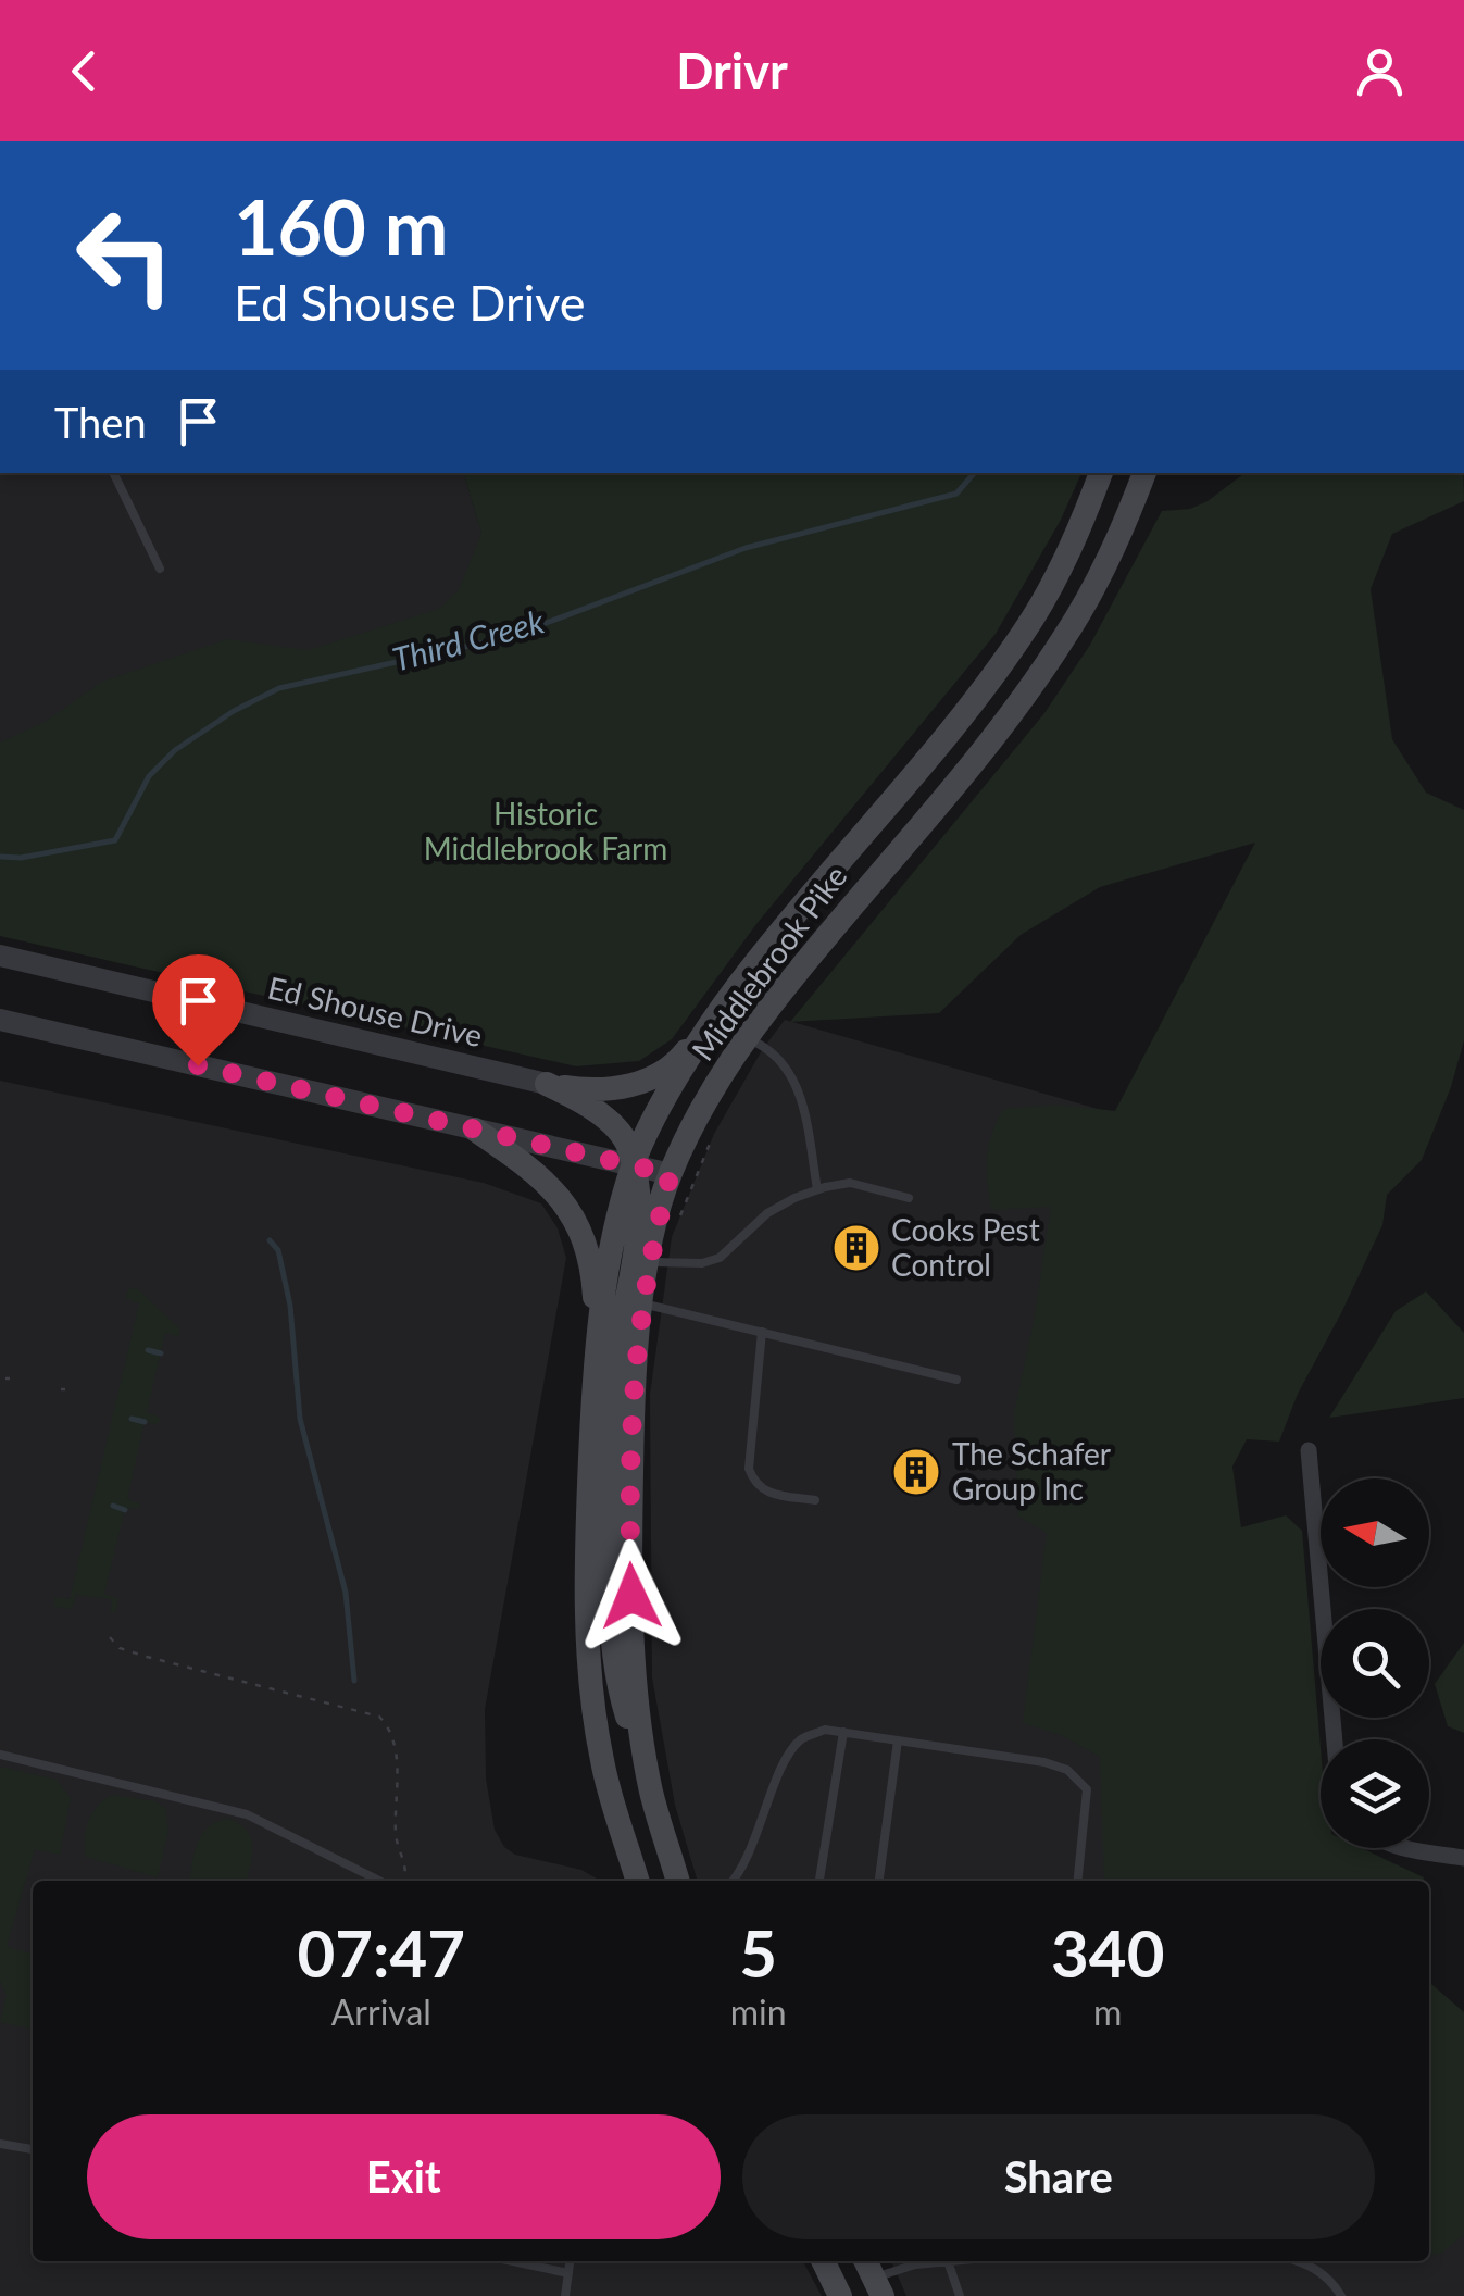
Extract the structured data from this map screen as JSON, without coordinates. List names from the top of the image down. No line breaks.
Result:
{"streets":{"main road":["Middlebrook Pike"],"street":["Ed Shouse Drive"]},"water":["Third Creek"],"parks":["Historic Middlebrook Farm"],"places":{"building":["Cooks Pest Control","The Schafer Group Inc"]},"north":"left","page":{"header":"Drivr","turn":["160 m","Ed Shouse Drive"],"then":"Then","eta":["07:47","Arrival","5","min","340","m"],"buttons":["Exit","Share"]}}
